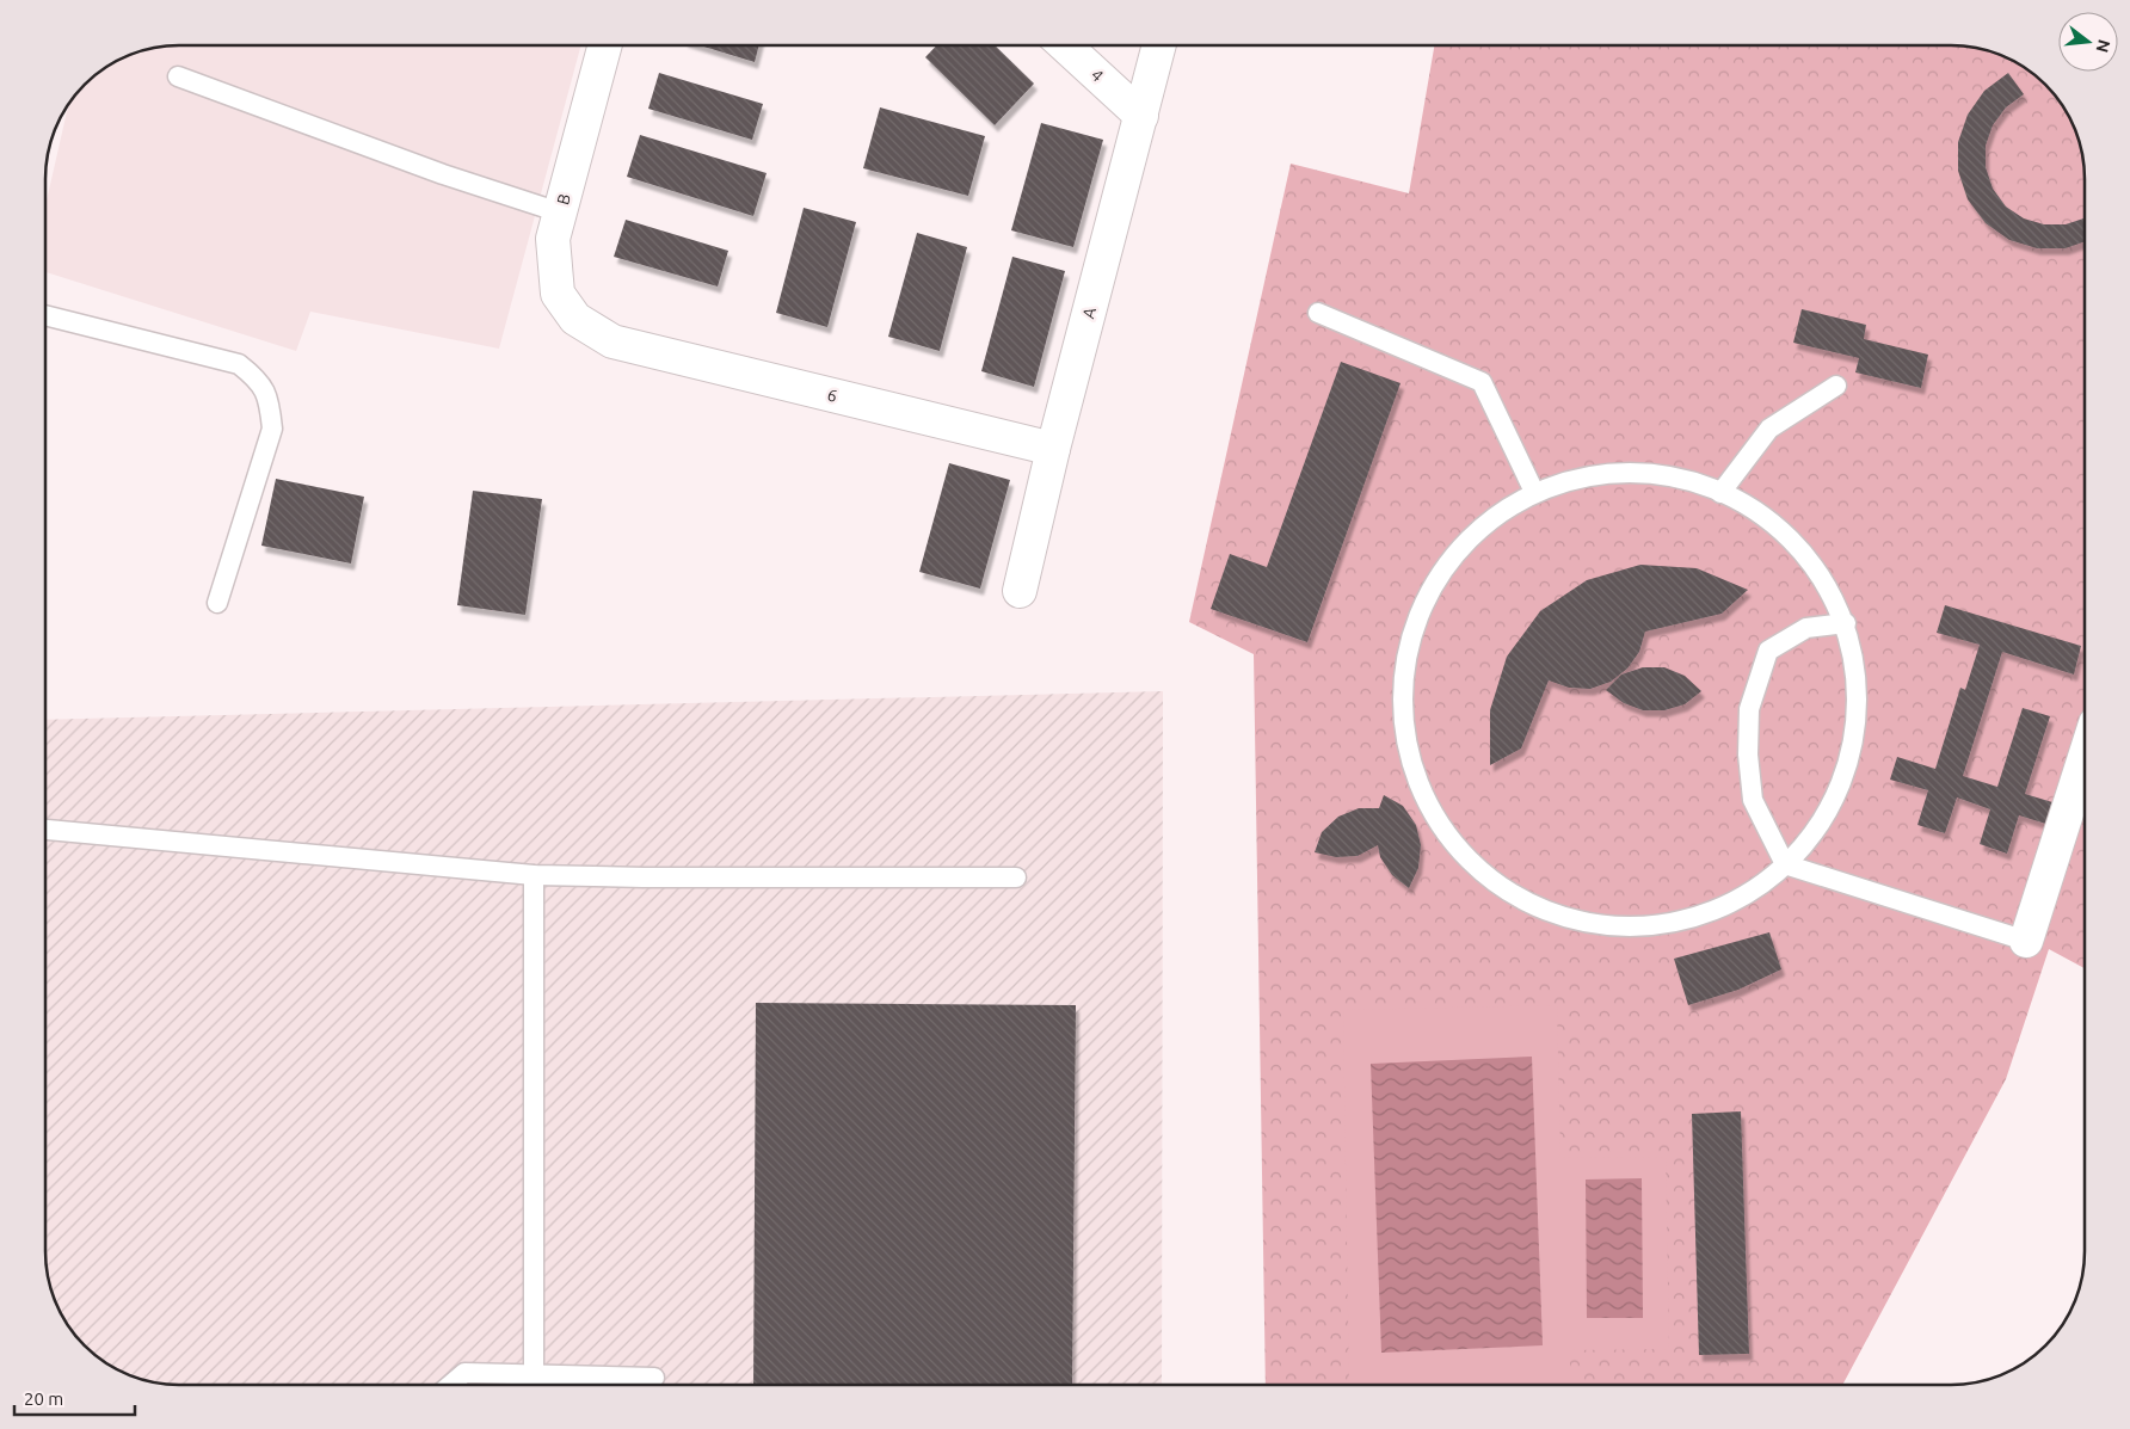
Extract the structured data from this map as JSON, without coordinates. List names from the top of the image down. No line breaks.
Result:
{"streets":{"street":["4","B","A","6"]},"crossings":[["4","A"],["B","6"],["A","6"]],"scale_bar":"20 m","north":"right"}
